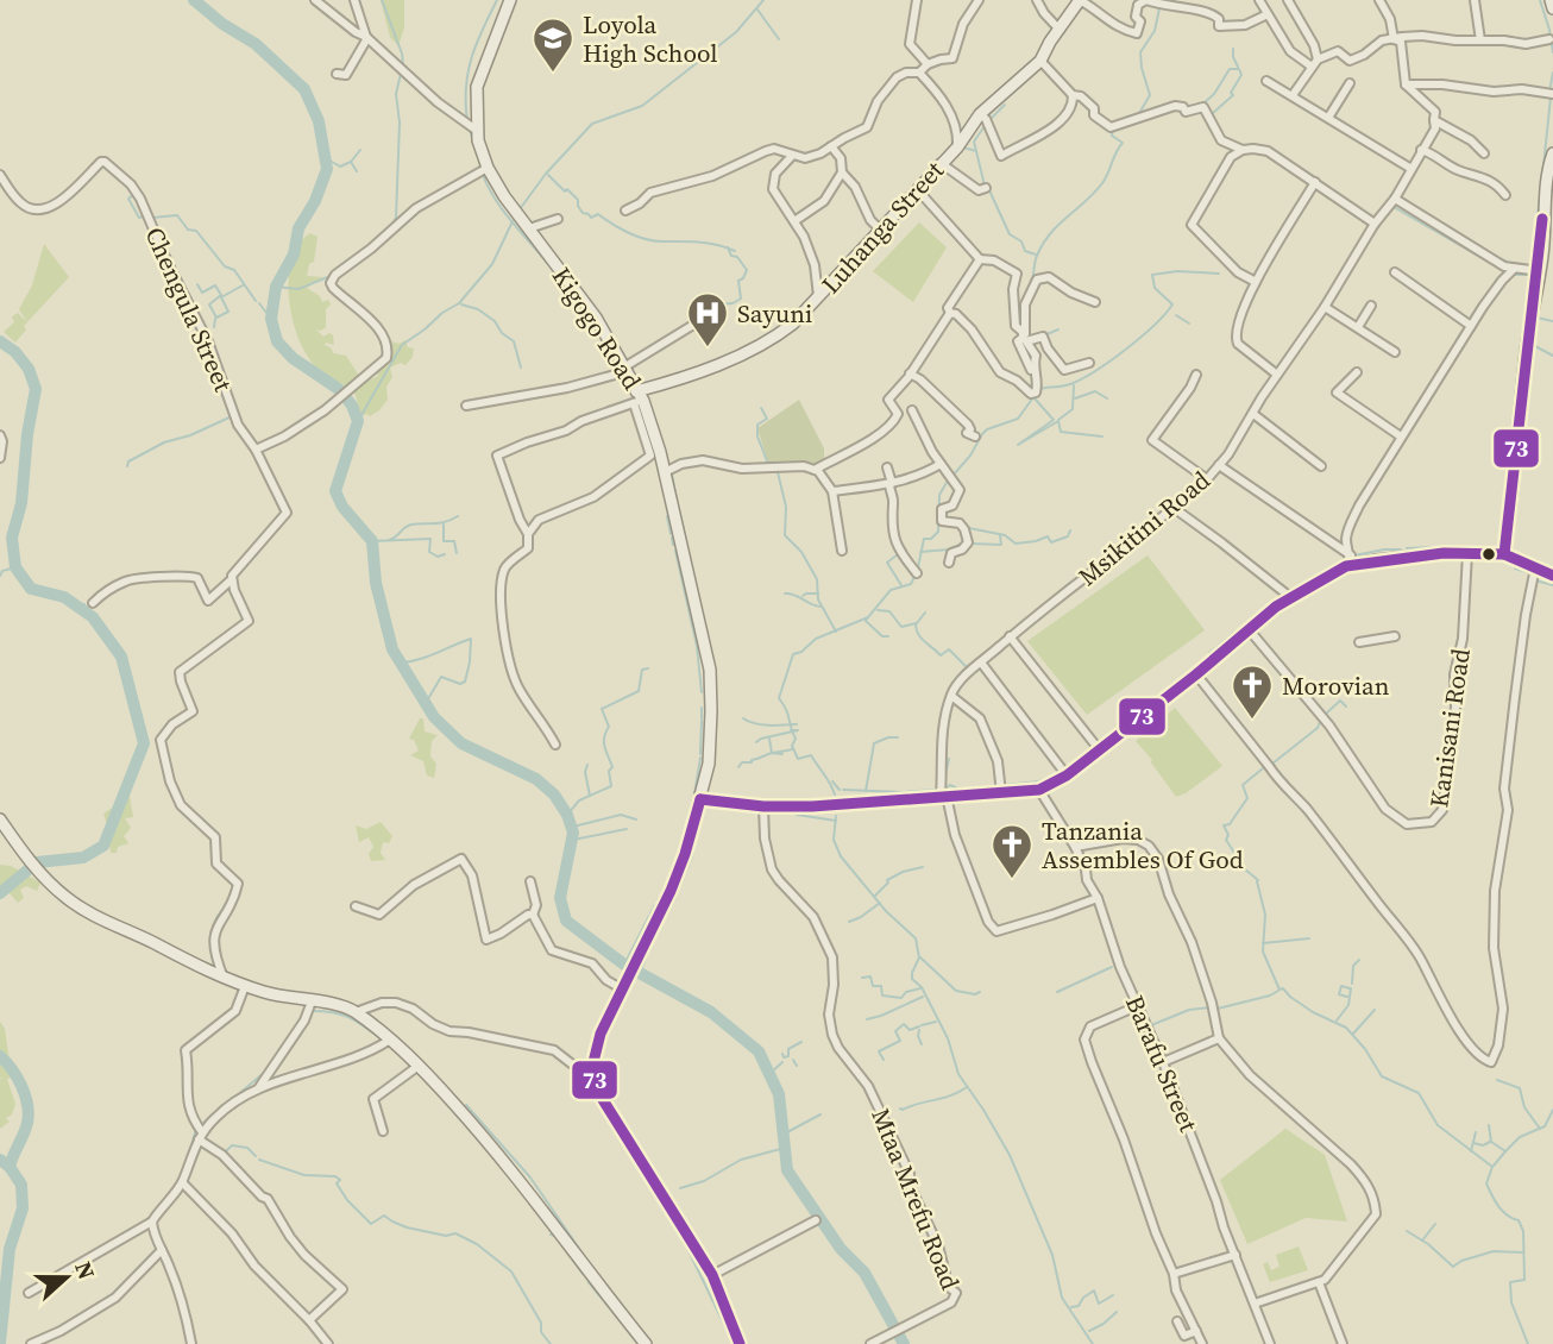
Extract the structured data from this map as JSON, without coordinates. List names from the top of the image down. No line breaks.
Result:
{"streets":{"main road":["Luhanga Street","Kigogo Road"],"street":["Chengula Street","Msikitini Road","Kanisani Road","Barafu Street","Mtaa Mrefu Road"]},"crossings":[["Luhanga Street","Kigogo Road"],["Msikitini Road","Barafu Street"]],"places":{"school or university":["Loyola High School"],"hospital":["Sayuni"],"church":["Morovian","Tanzania Assembles Of God"]},"lines":["transit line 73"],"north":"right"}
